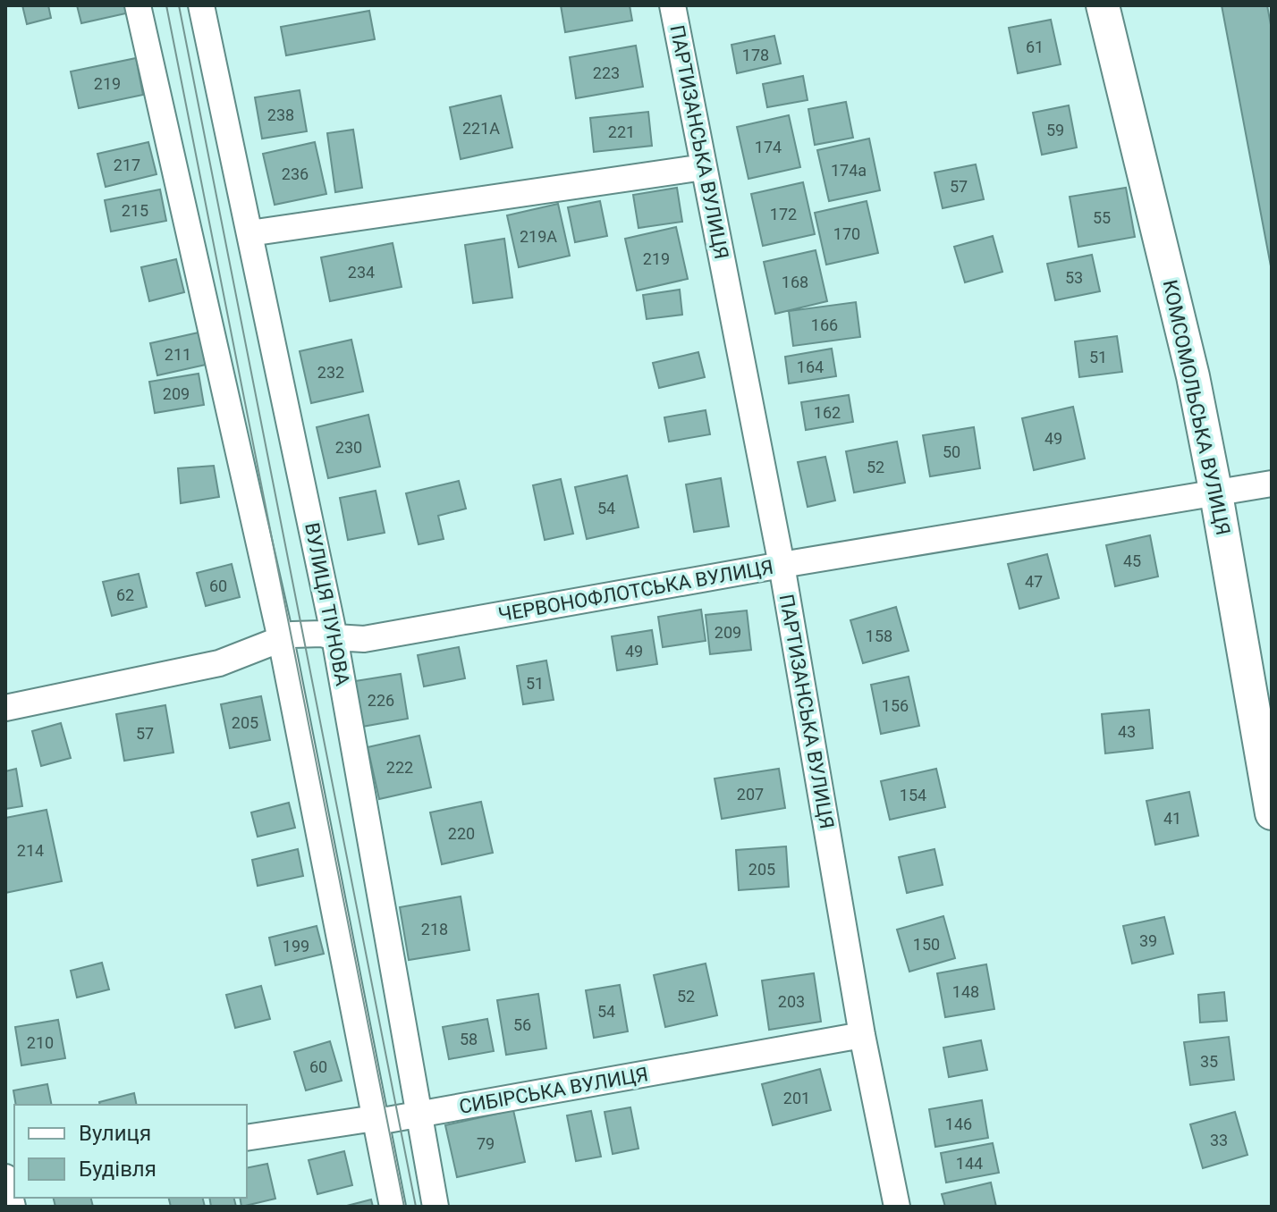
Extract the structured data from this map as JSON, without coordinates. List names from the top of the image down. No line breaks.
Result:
{"streets":{"street":["ПАРТИЗАНСЬКА ВУЛИЦЯ","КОМСОМОЛЬСЬКА ВУЛИЦЯ","ЧЕРВОНОФЛОТСЬКА ВУЛИЦЯ","ВУЛИЦЯ ТІУНОВА","СИБІРСЬКА ВУЛИЦЯ"]},"crossings":[["ПАРТИЗАНСЬКА ВУЛИЦЯ","ЧЕРВОНОФЛОТСЬКА ВУЛИЦЯ"],["ПАРТИЗАНСЬКА ВУЛИЦЯ","СИБІРСЬКА ВУЛИЦЯ"],["КОМСОМОЛЬСЬКА ВУЛИЦЯ","ЧЕРВОНОФЛОТСЬКА ВУЛИЦЯ"],["ЧЕРВОНОФЛОТСЬКА ВУЛИЦЯ","ВУЛИЦЯ ТІУНОВА"],["ВУЛИЦЯ ТІУНОВА","СИБІРСЬКА ВУЛИЦЯ"]],"house_numbers":["61","178","223","219","238","221А","59","221","174","217","174а","236","57","215","172","55","170","219А","219","234","53","168","166","211","51","164","232","209","162","49","230","50","52","54","45","47","60","62","209","158","49","51","226","156","205","43","57","222","207","154","41","220","214","205","218","39","150","199","148","52","203","54","56","58","210","35","60","201","146","33","79","144"],"legend":["Вулиця","Будівля"]}
